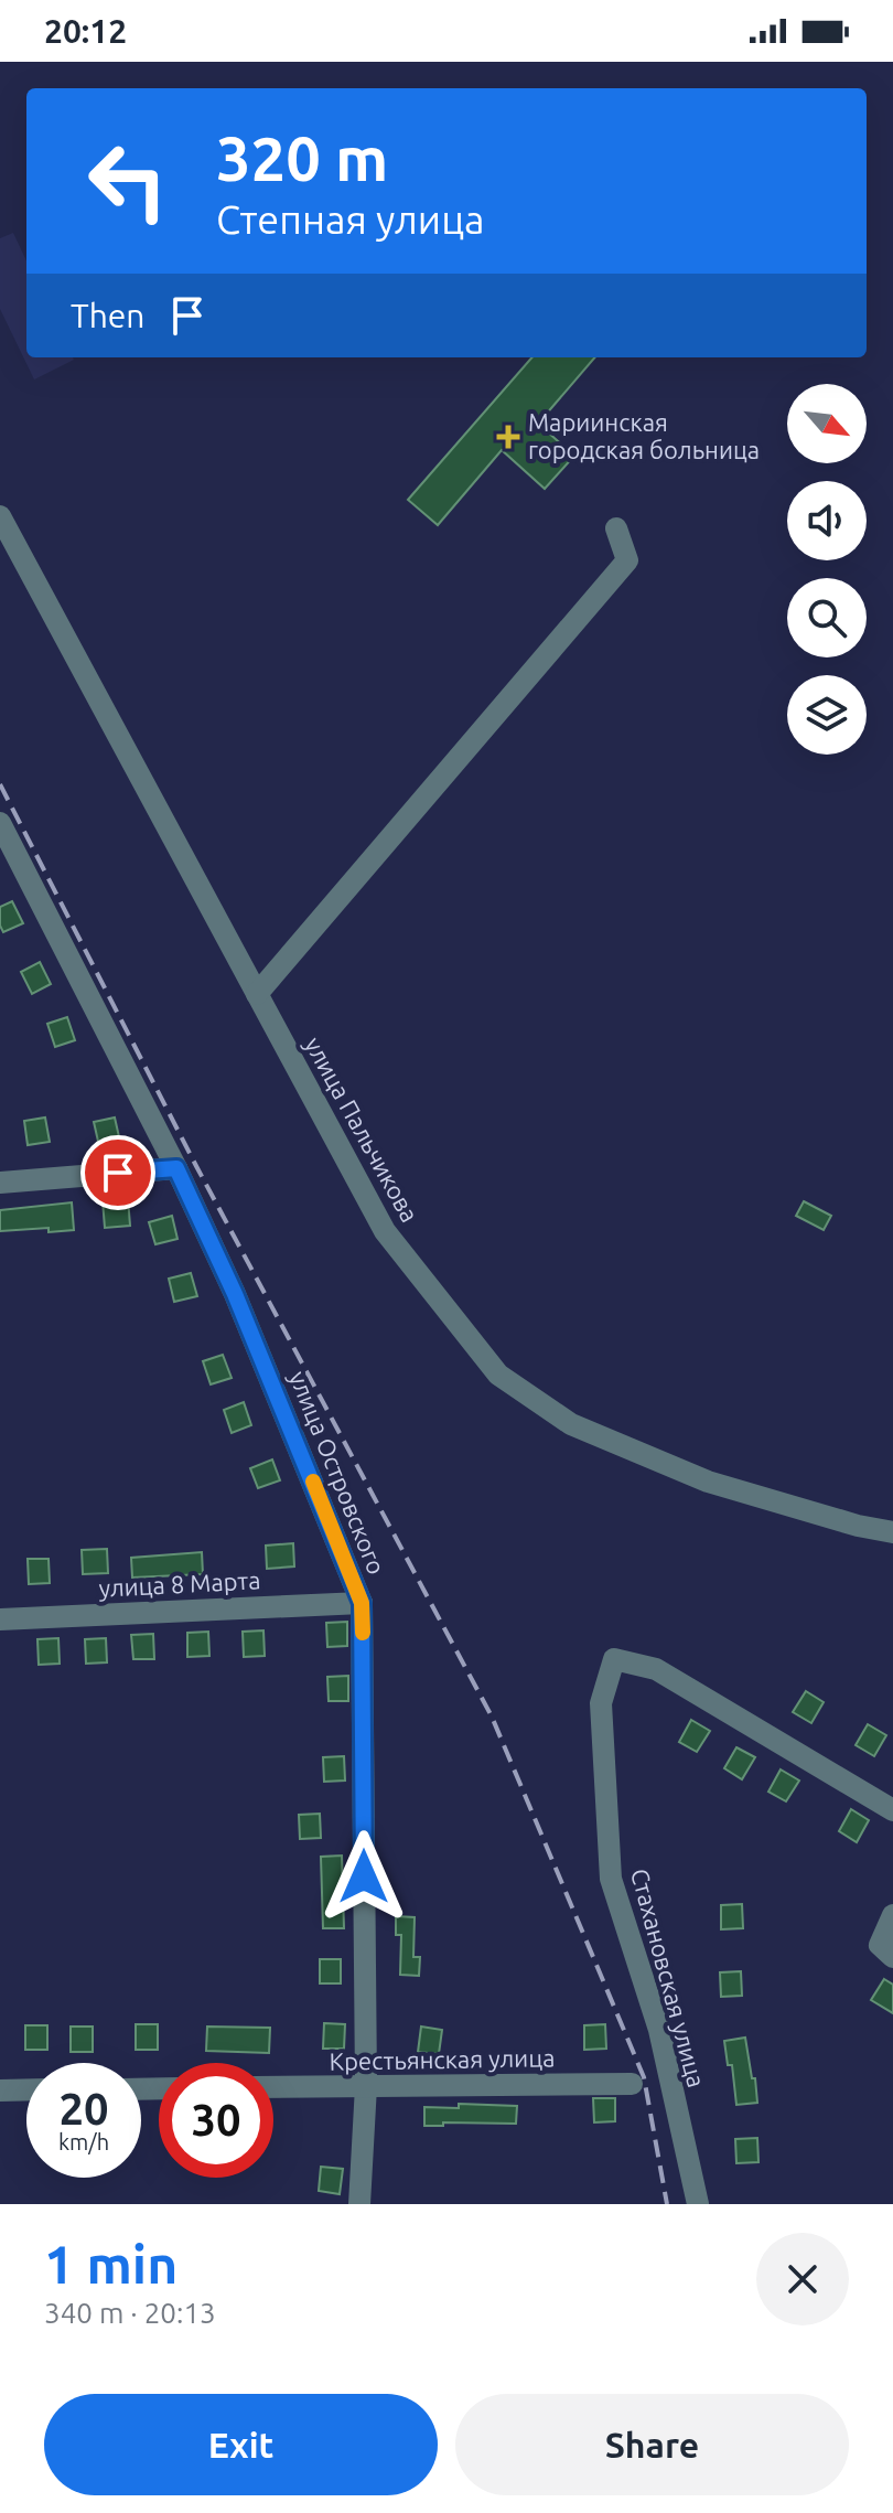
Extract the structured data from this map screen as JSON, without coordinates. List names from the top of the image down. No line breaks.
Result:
{"streets":{"street":["улица Пальчикова","улица Островского","улица 8 Марта","Стахановская улица","Крестьянская улица"]},"crossings":[["улица Островского","улица 8 Марта"],["улица Островского","Крестьянская улица"]],"places":{"health":["Мариинская городская больница"]},"north":"bottom right","page":{"status":"20:12","turn":["320 m","Степная улица"],"then":"Then","speed":"20 km/h","limit":"30","heading":["1 min","340 m · 20:13"],"buttons":["Exit","Share"]}}
